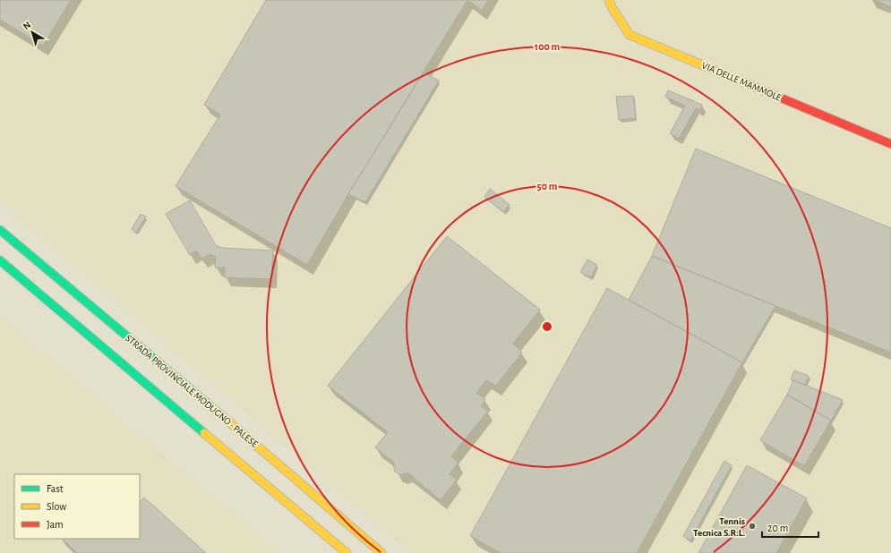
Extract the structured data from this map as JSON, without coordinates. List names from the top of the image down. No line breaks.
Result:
{"streets":{"main road":["VIA DELLE MAMMOLE","STRADA PROVINCIALE MODUGNO - PALESE"]},"places":["Tennis Tecnica S.R.L."],"legend":["Fast","Slow","Jam"],"scale_bar":"20 m","north":"top left","rings":["100 m","50 m"]}
